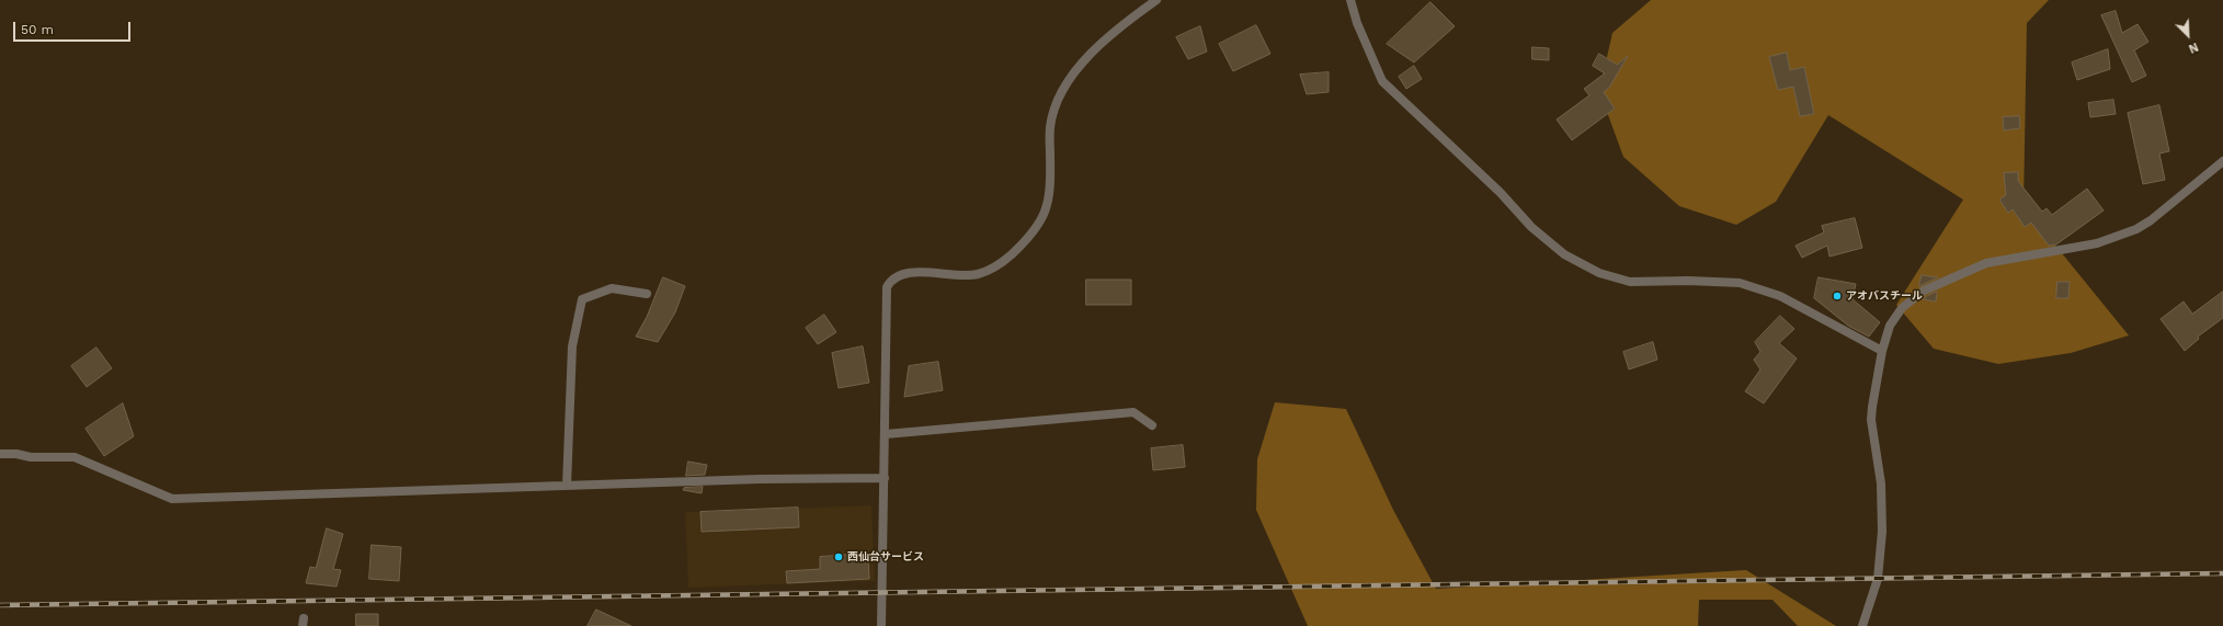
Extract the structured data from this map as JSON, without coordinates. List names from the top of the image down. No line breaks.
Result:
{"places":["アオバスチール","西仙台サービス"],"scale_bar":"50 m","north":"bottom right"}
